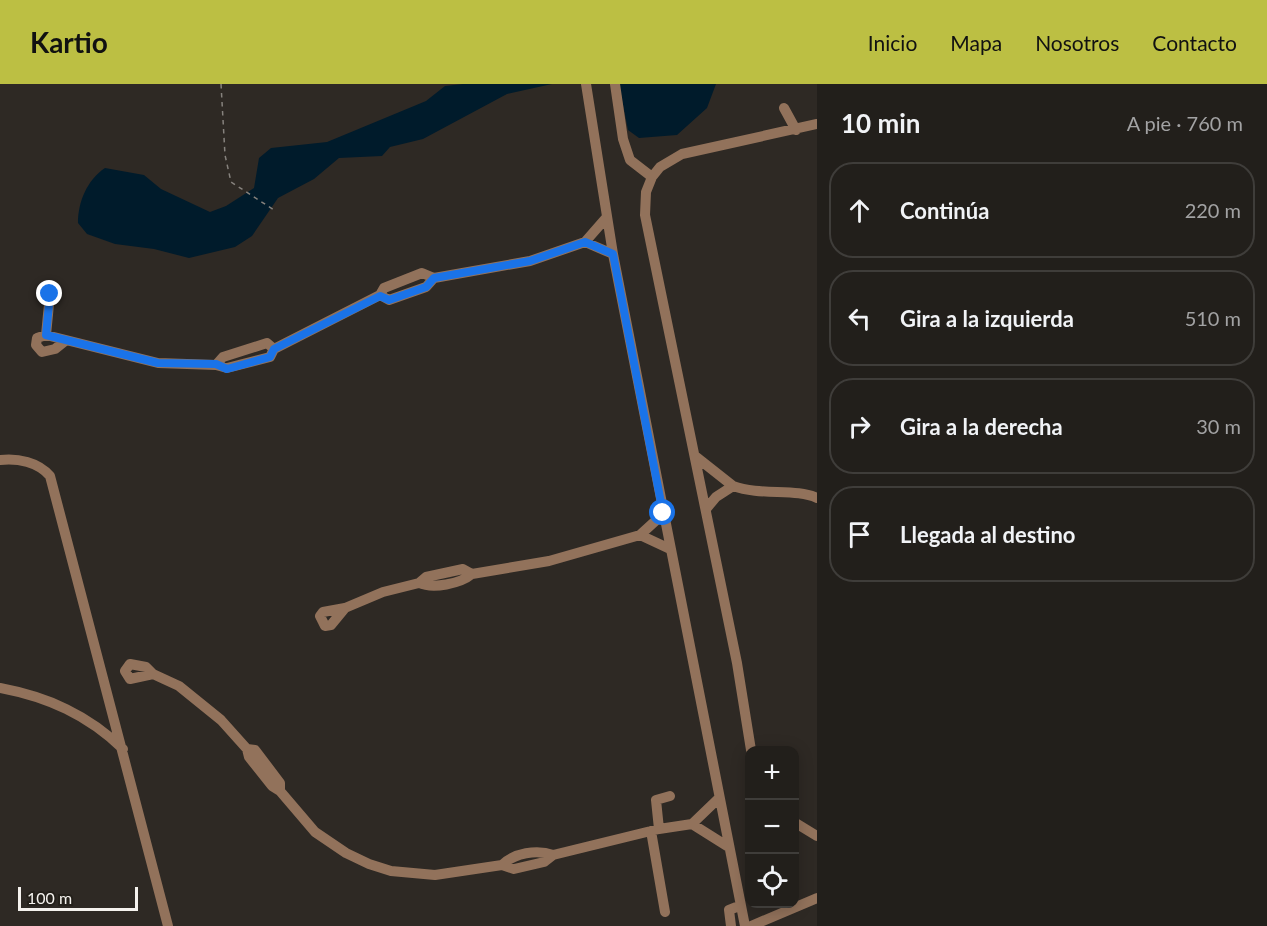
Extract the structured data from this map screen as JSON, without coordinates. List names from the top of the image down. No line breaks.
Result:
{"scale_bar":"100 m","page":{"header":"Kartio","nav":["Inicio","Mapa","Nosotros","Contacto"],"heading":["10 min","A pie · 760 m"],"list":[["Continúa","220 m"],["Gira a la izquierda","510 m"],["Gira a la derecha","30 m"],"Llegada al destino"],"map_buttons":["+","−"],"scale":"100 m"}}
